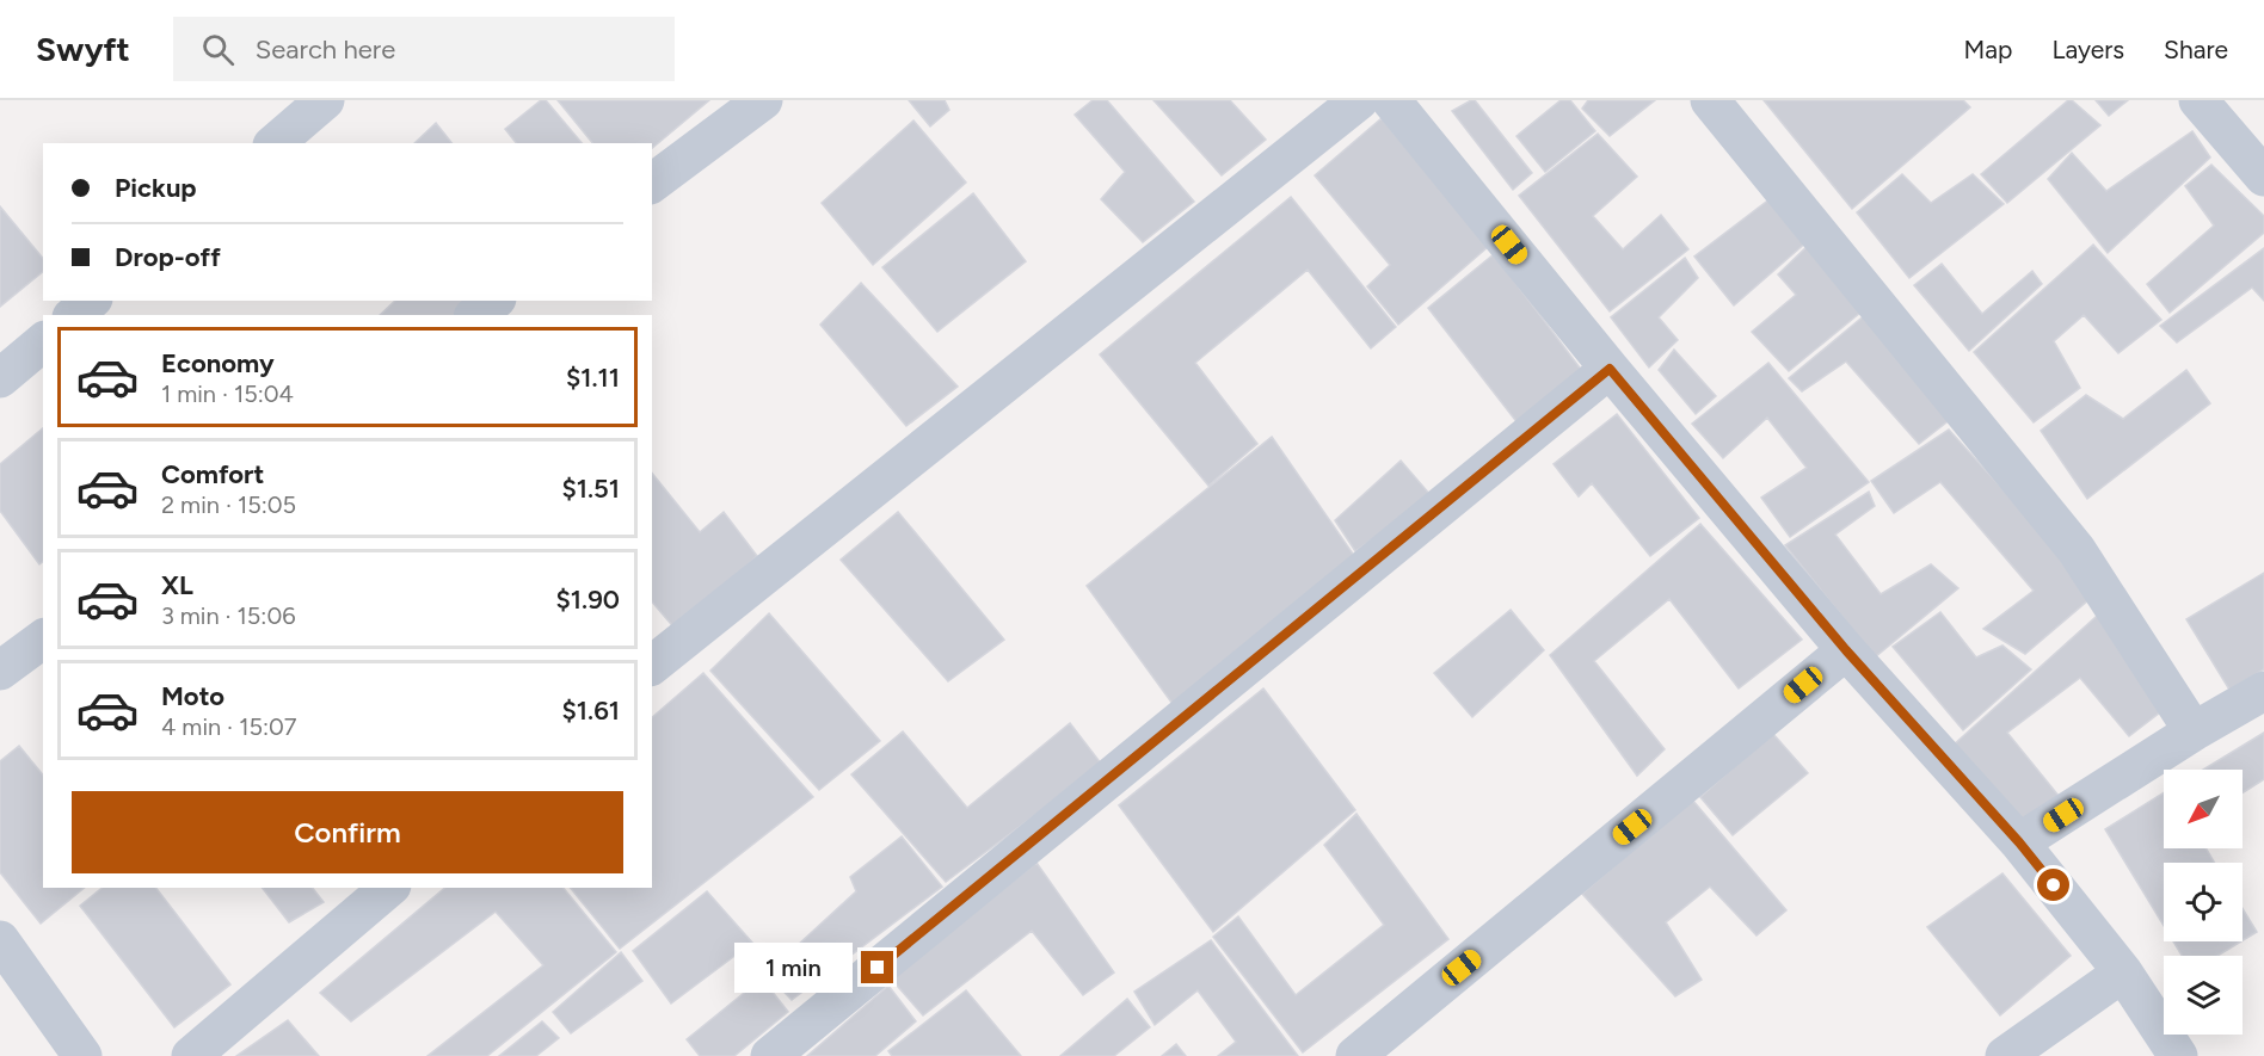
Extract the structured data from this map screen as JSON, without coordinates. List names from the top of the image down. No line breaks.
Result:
{"north":"bottom left","page":{"header":"Swyft","search":"Search here","nav":["Map","Layers","Share"],"banner":["Pickup","Drop-off"],"list":[{"name":"Economy","note":"1 min · 15:04","value":"$1.11"},{"name":"Comfort","note":"2 min · 15:05","value":"$1.51"},{"name":"XL","note":"3 min · 15:06","value":"$1.90"},{"name":"Moto","note":"4 min · 15:07","value":"$1.61"}],"buttons":"Confirm","bubble":"1 min"}}
